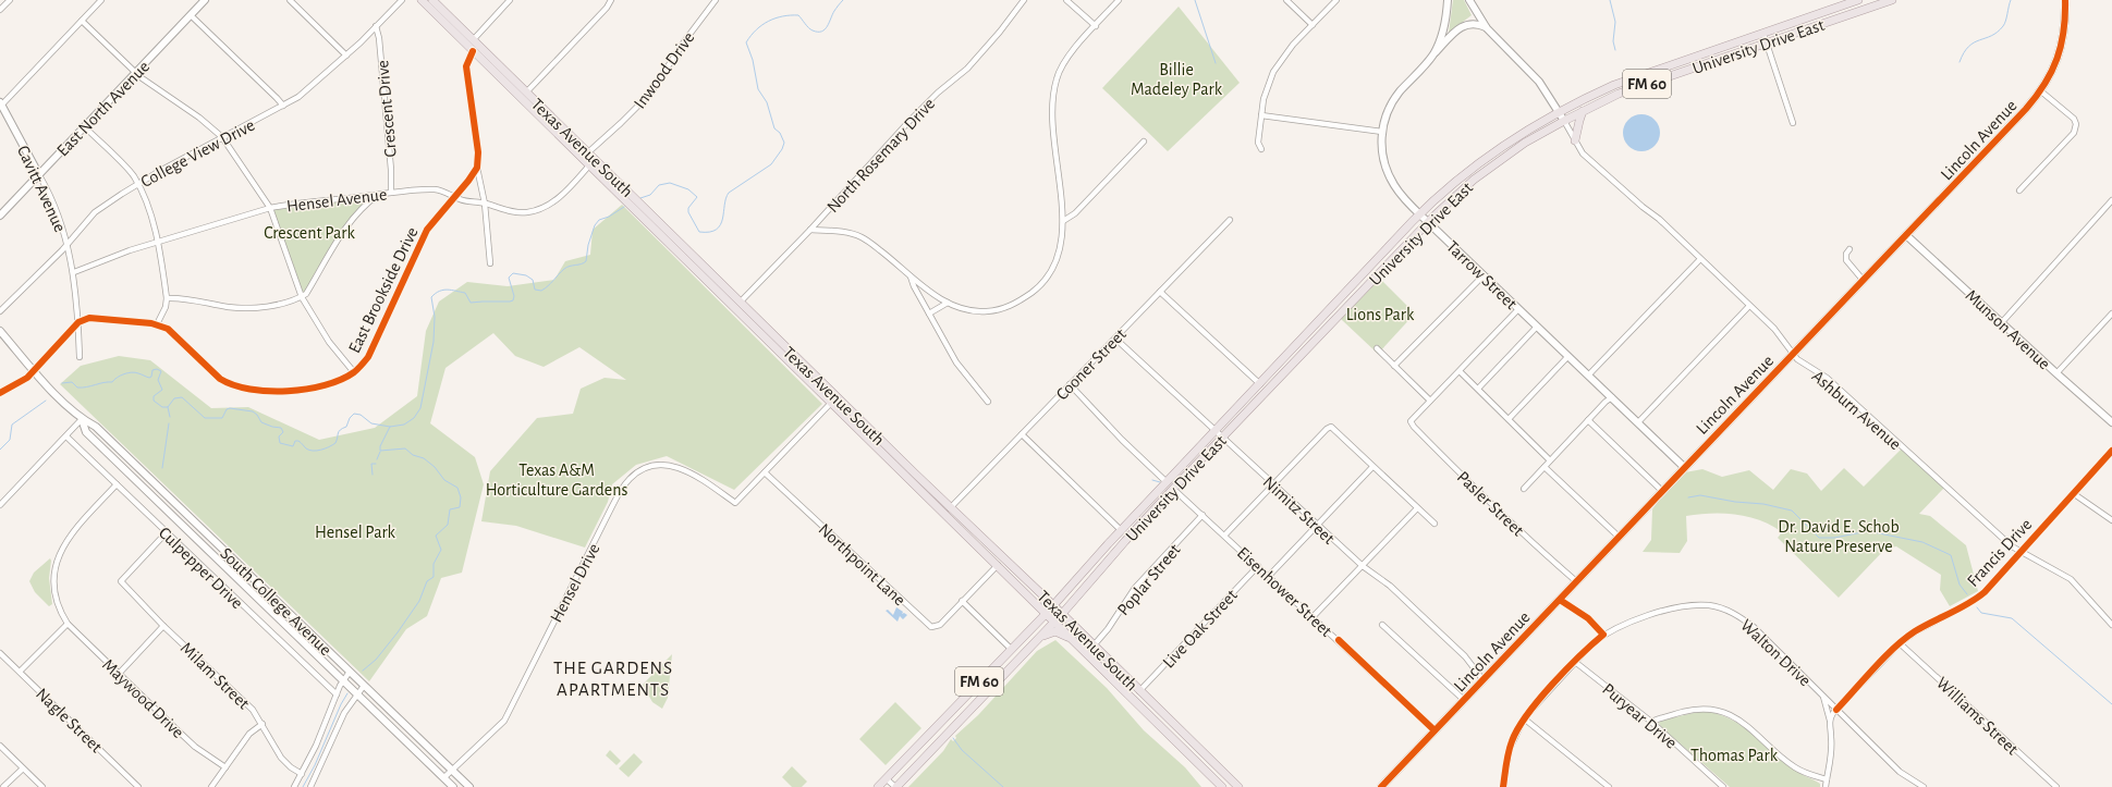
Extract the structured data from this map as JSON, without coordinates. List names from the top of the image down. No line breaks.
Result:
{"streets":{"main road":["University Drive East","FM 60","Texas Avenue South"],"street":["Inwood Drive","East North Avenue","Crescent Drive","Lincoln Avenue","College View Drive","North Rosemary Drive","Cavitt Avenue","Hensel Avenue","Tarrow Street","East Brookside Drive","Munson Avenue","Cooner Street","Ashburn Avenue","Pasler Street","Nimitz Street","Francis Drive","Northpoint Lane","Culpepper Drive","Poplar Street","Hensel Drive","Eisenhower Street","South College Avenue","Live Oak Street","Walton Drive","Milam Street","Maywood Drive","Puryear Drive","Williams Street","Nagle Street"]},"crossings":[["University Drive East","FM 60"],["University Drive East","Texas Avenue South"],["University Drive East","Tarrow Street"],["University Drive East","Ashburn Avenue"],["University Drive East","Nimitz Street"],["University Drive East","Eisenhower Street"],["Inwood Drive","Texas Avenue South"],["FM 60","Texas Avenue South"],["East North Avenue","Cavitt Avenue"],["Crescent Drive","College View Drive"],["Crescent Drive","Hensel Avenue"],["Lincoln Avenue","Tarrow Street"],["Lincoln Avenue","Munson Avenue"],["Lincoln Avenue","Ashburn Avenue"],["Lincoln Avenue","Pasler Street"],["Lincoln Avenue","Nimitz Street"],["Lincoln Avenue","Eisenhower Street"],["Texas Avenue South","North Rosemary Drive"],["Texas Avenue South","Hensel Avenue"],["Texas Avenue South","Cooner Street"],["Texas Avenue South","Poplar Street"],["Texas Avenue South","Live Oak Street"],["College View Drive","Cavitt Avenue"],["Cavitt Avenue","Hensel Avenue"],["Cavitt Avenue","East Brookside Drive"],["Hensel Avenue","East Brookside Drive"],["Cooner Street","Nimitz Street"],["Ashburn Avenue","Francis Drive"],["Francis Drive","Walton Drive"],["Francis Drive","Williams Street"],["Northpoint Lane","Hensel Drive"],["Culpepper Drive","Milam Street"],["Culpepper Drive","Maywood Drive"],["Poplar Street","Eisenhower Street"],["Hensel Drive","South College Avenue"],["Eisenhower Street","Live Oak Street"],["Walton Drive","Puryear Drive"]],"districts":["THE GARDENS APARTMENTS"],"parks":["Billie Madeley Park","Crescent Park","Lions Park","Texas A&M Horticulture Gardens","Dr. David E. Schob Nature Preserve","Hensel Park","Thomas Park"]}
